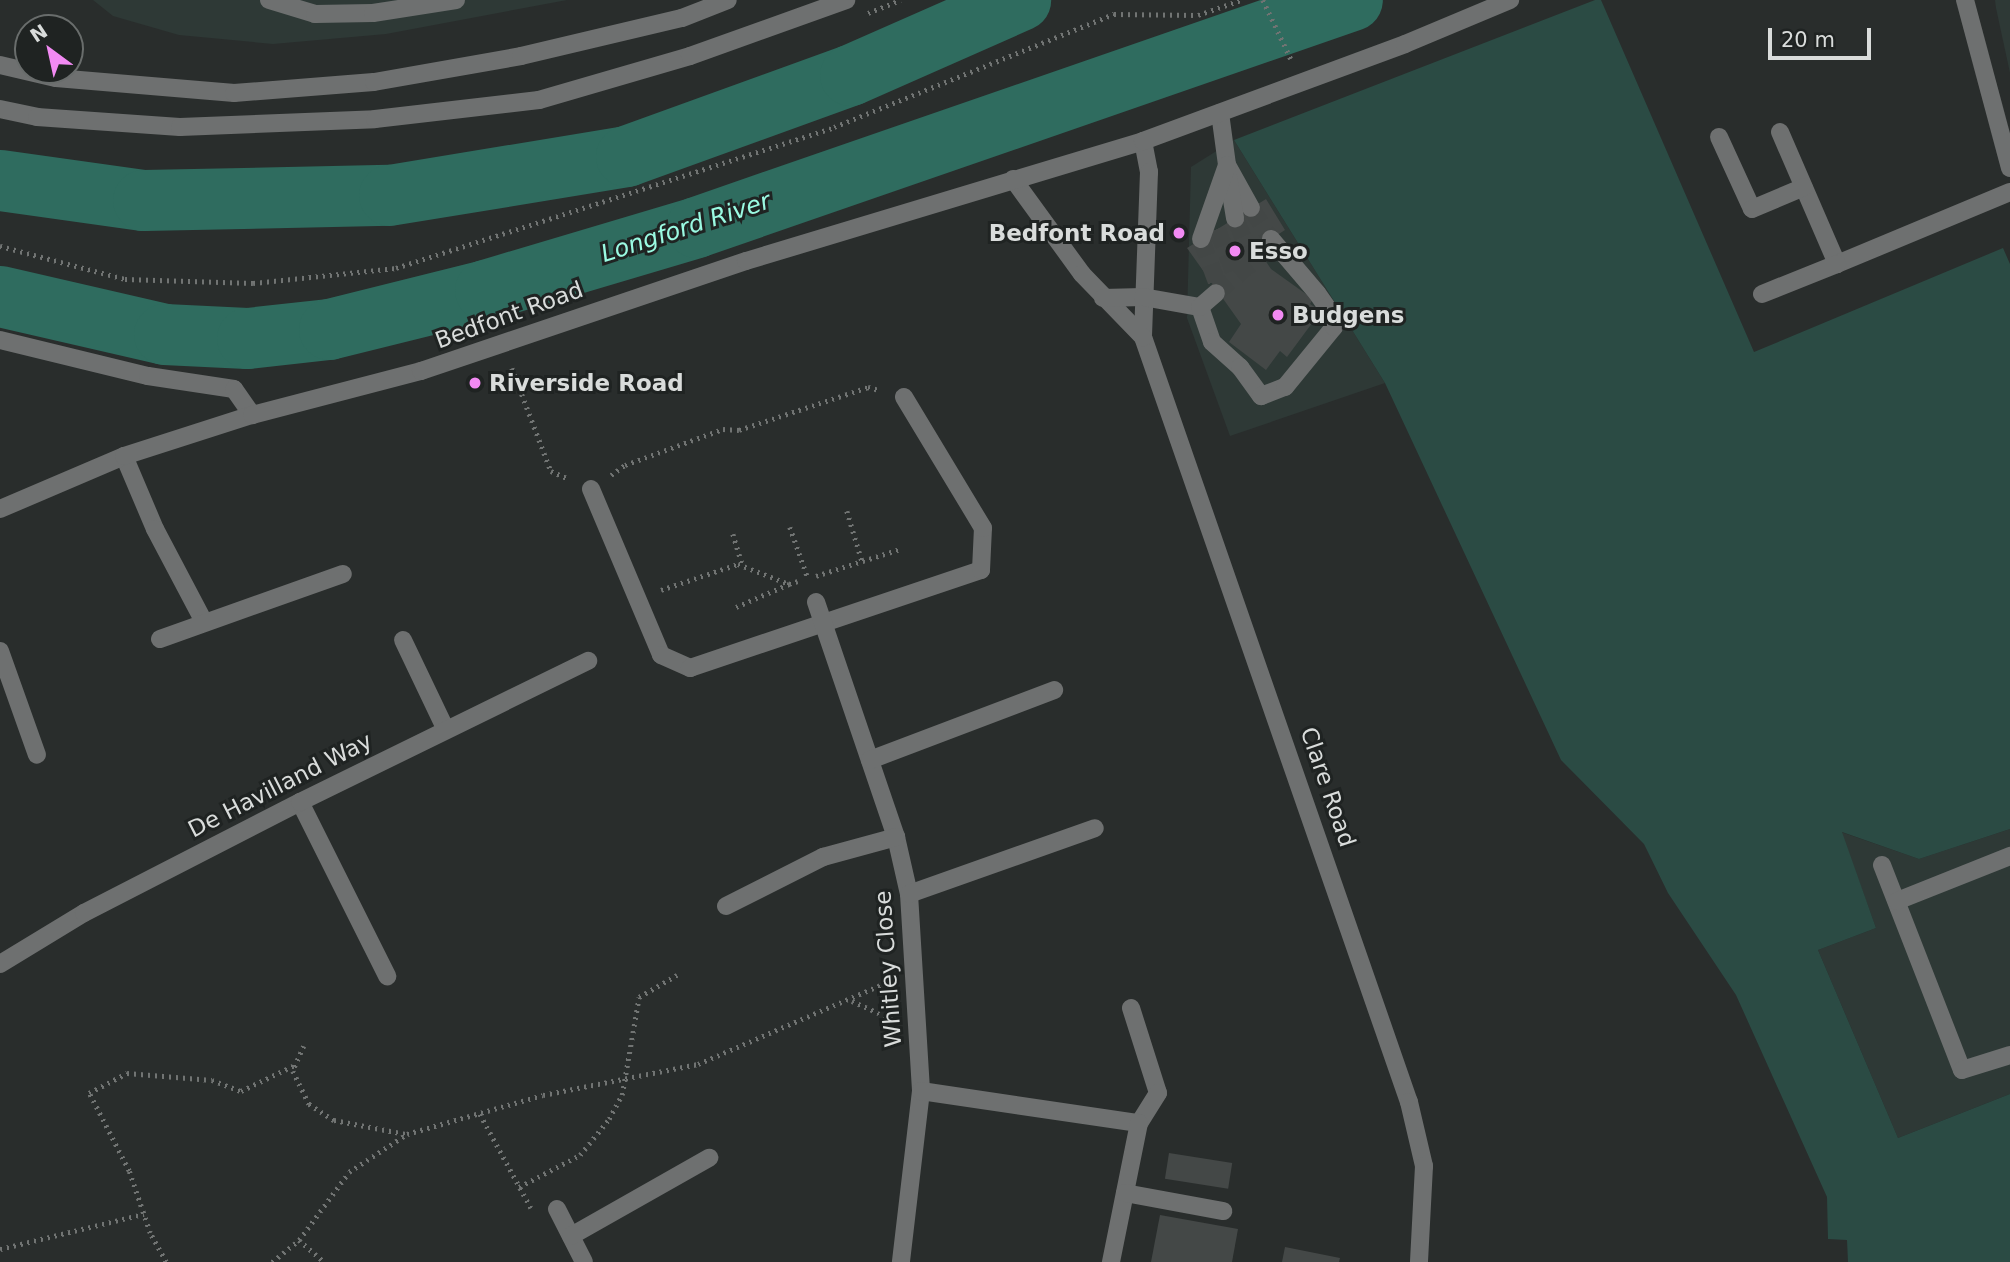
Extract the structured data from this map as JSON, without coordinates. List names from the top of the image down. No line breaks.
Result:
{"streets":{"street":["Bedfont Road","De Havilland Way","Clare Road","Whitley Close"]},"crossings":[["Bedfont Road","Clare Road"]],"water":["Longford River"],"places":["Bedfont Road","Esso","Budgens","Riverside Road"],"scale_bar":"20 m","north":"top left"}
